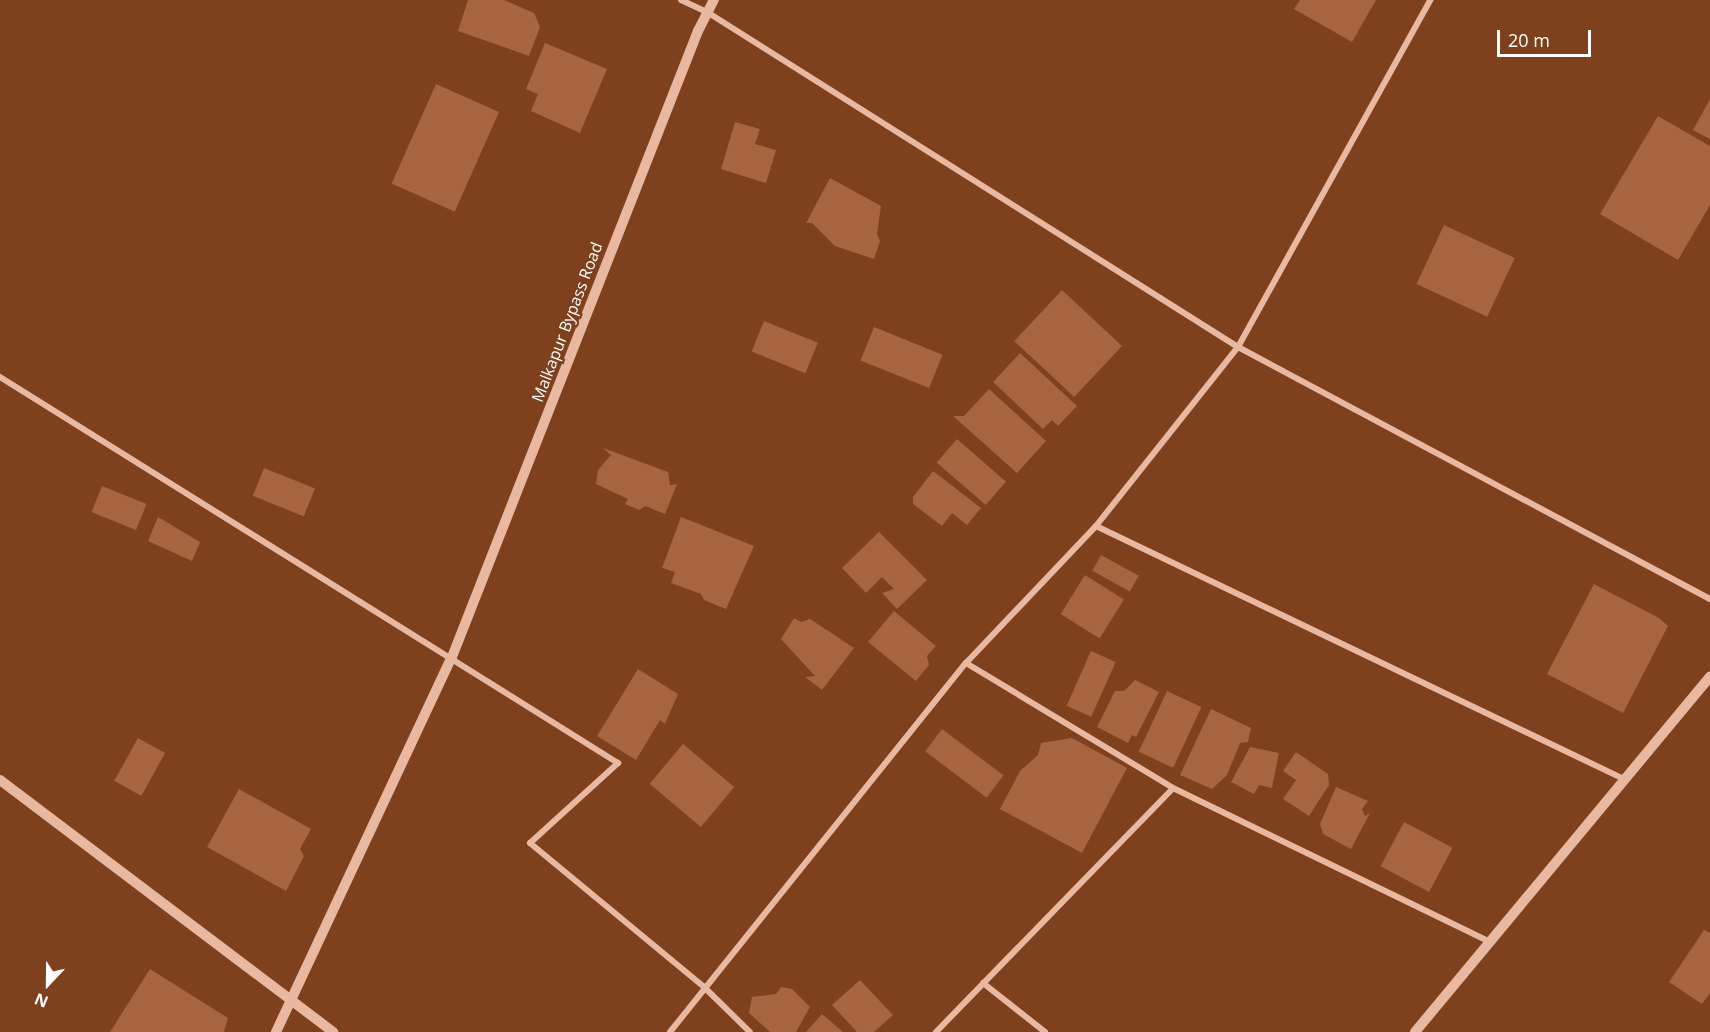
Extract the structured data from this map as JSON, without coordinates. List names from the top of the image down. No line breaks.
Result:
{"streets":{"street":["Malkapur Bypass Road"]},"scale_bar":"20 m","north":"bottom"}
